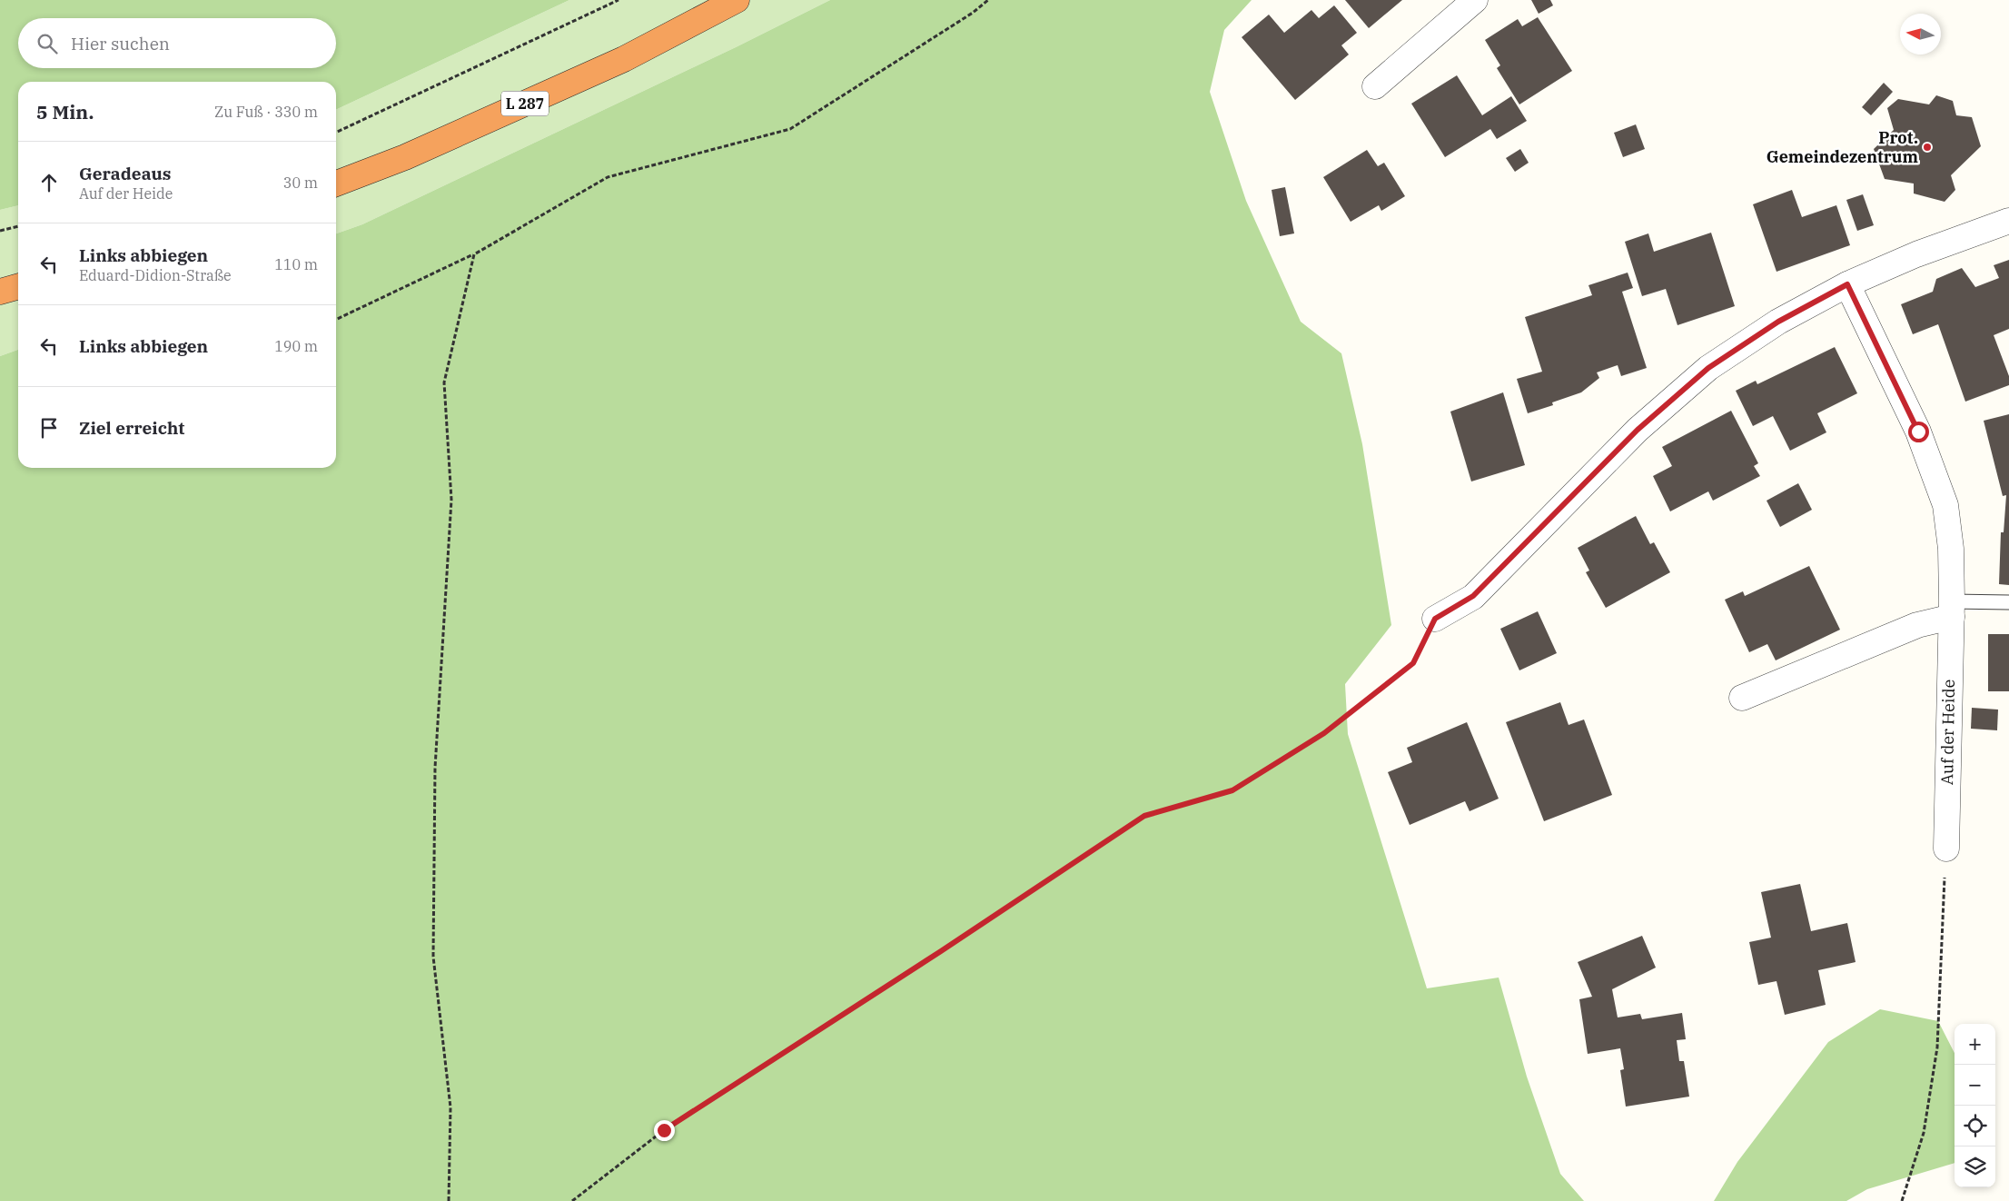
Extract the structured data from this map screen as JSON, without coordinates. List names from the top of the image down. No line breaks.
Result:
{"streets":{"highway":["L 287"],"street":["Auf der Heide"]},"places":["Prot. Gemeindezentrum"],"north":"left","page":{"search":"Hier suchen","heading":["5 Min.","Zu Fuß · 330 m"],"list":[["Geradeaus","Auf der Heide","30 m"],["Links abbiegen","Eduard-Didion-Straße","110 m"],["Links abbiegen","190 m"],"Ziel erreicht"],"map_buttons":["+","−"]}}
